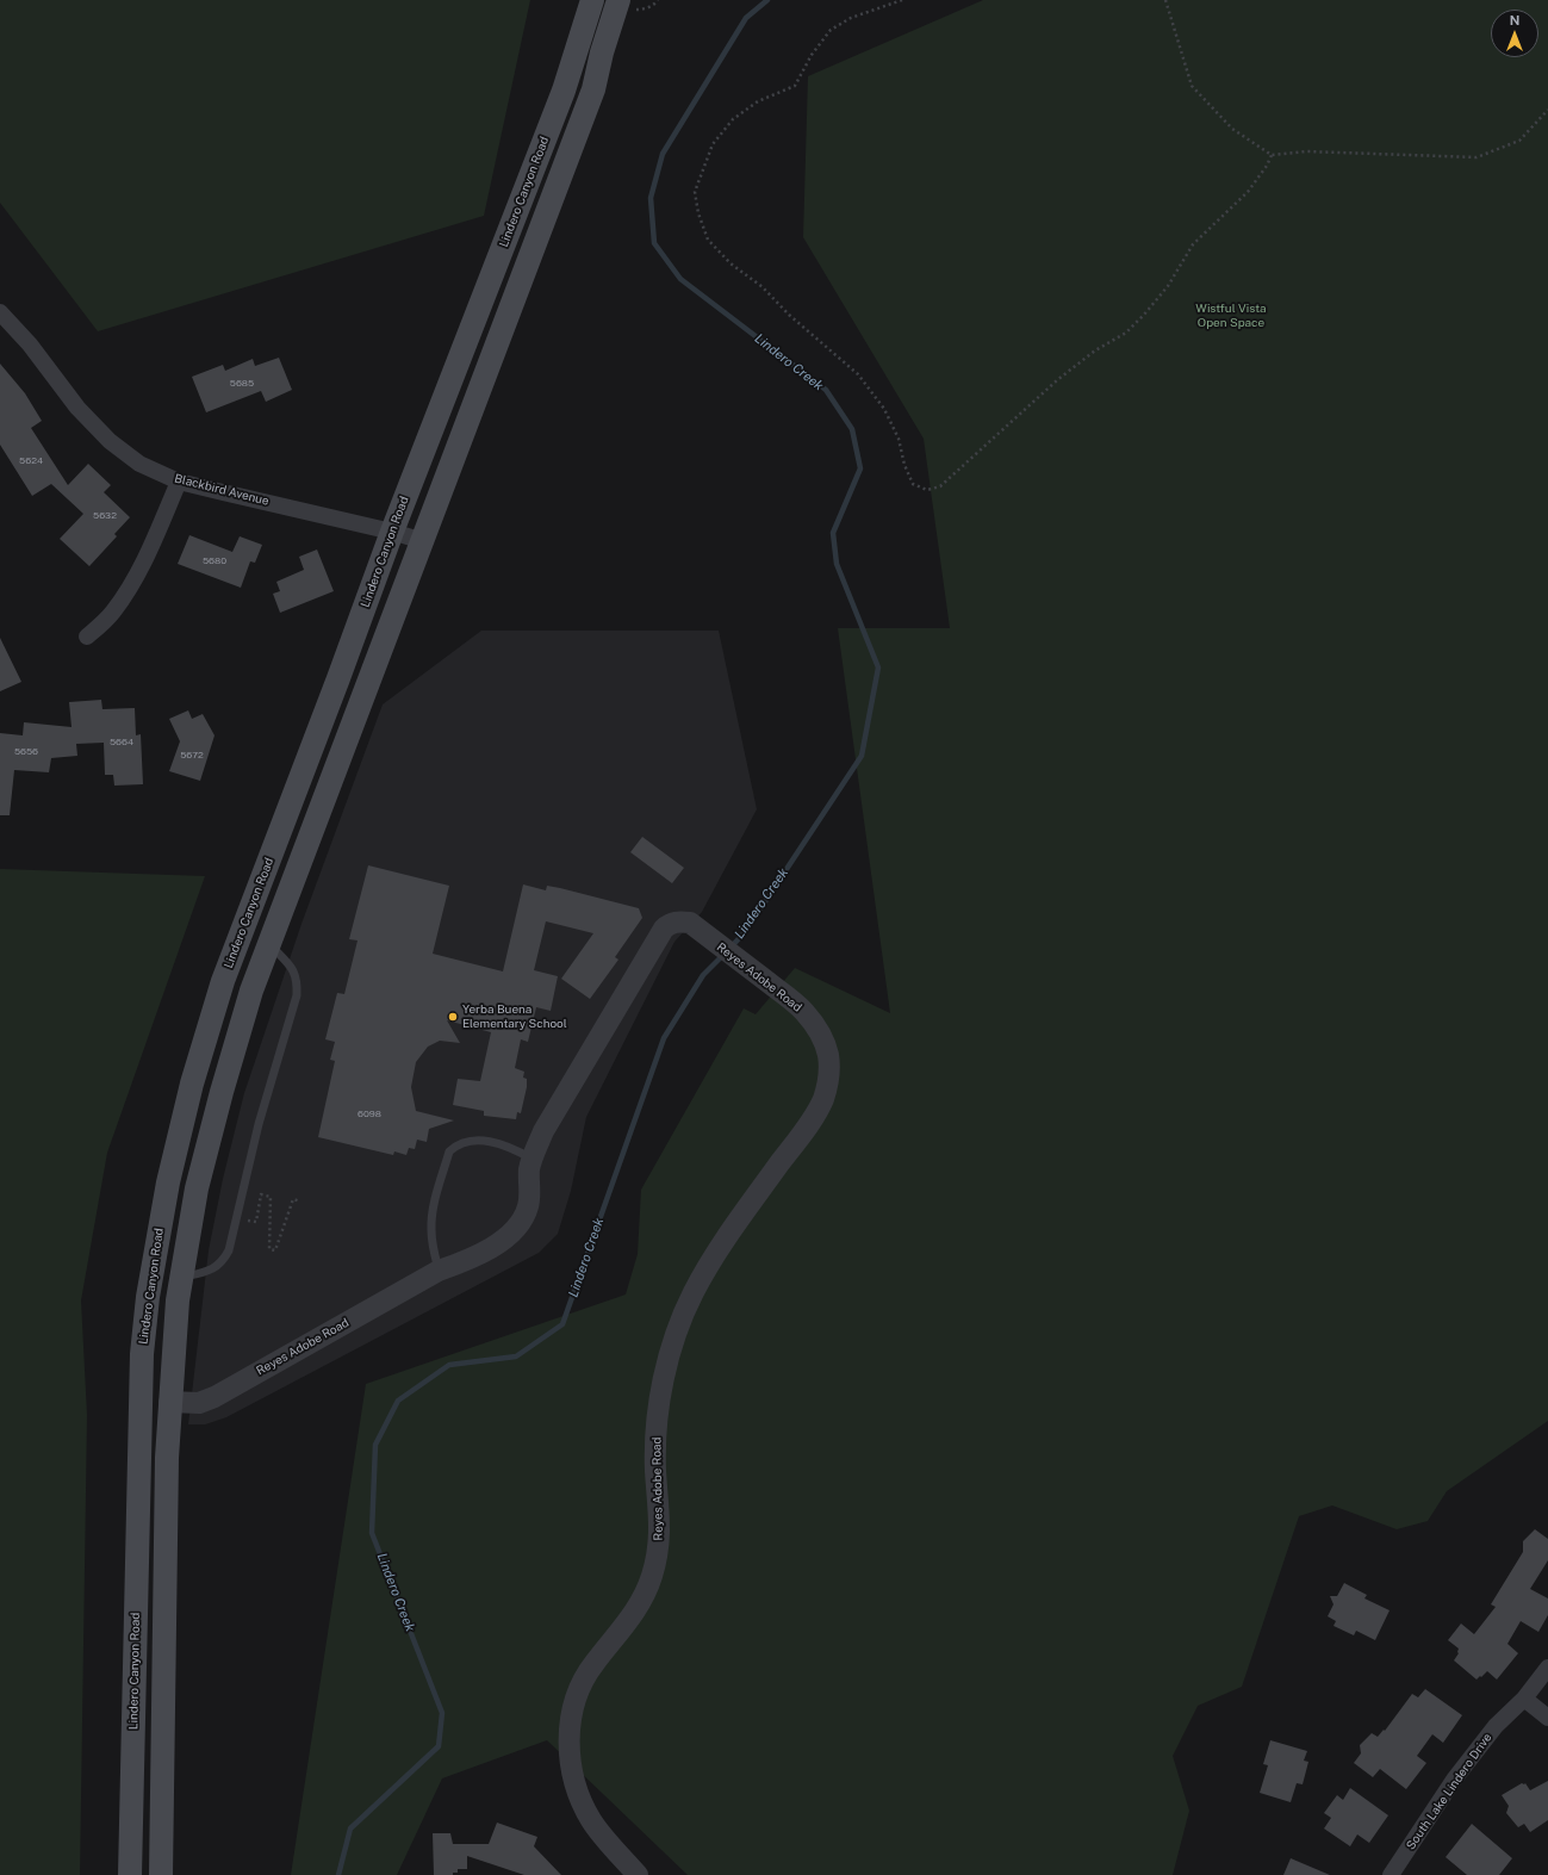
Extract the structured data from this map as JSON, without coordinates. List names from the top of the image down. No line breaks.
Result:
{"streets":{"main road":["Lindero Canyon Road"],"street":["Blackbird Avenue","Reyes Adobe Road","South Lake Lindero Drive"]},"crossings":[["Lindero Canyon Road","Blackbird Avenue"]],"water":["Lindero Creek"],"parks":["Wistful Vista Open Space"],"places":["Yerba Buena Elementary School"],"house_numbers":["5685","5624","5632","5680","5664","5656","5672","6098"],"north":"top"}
